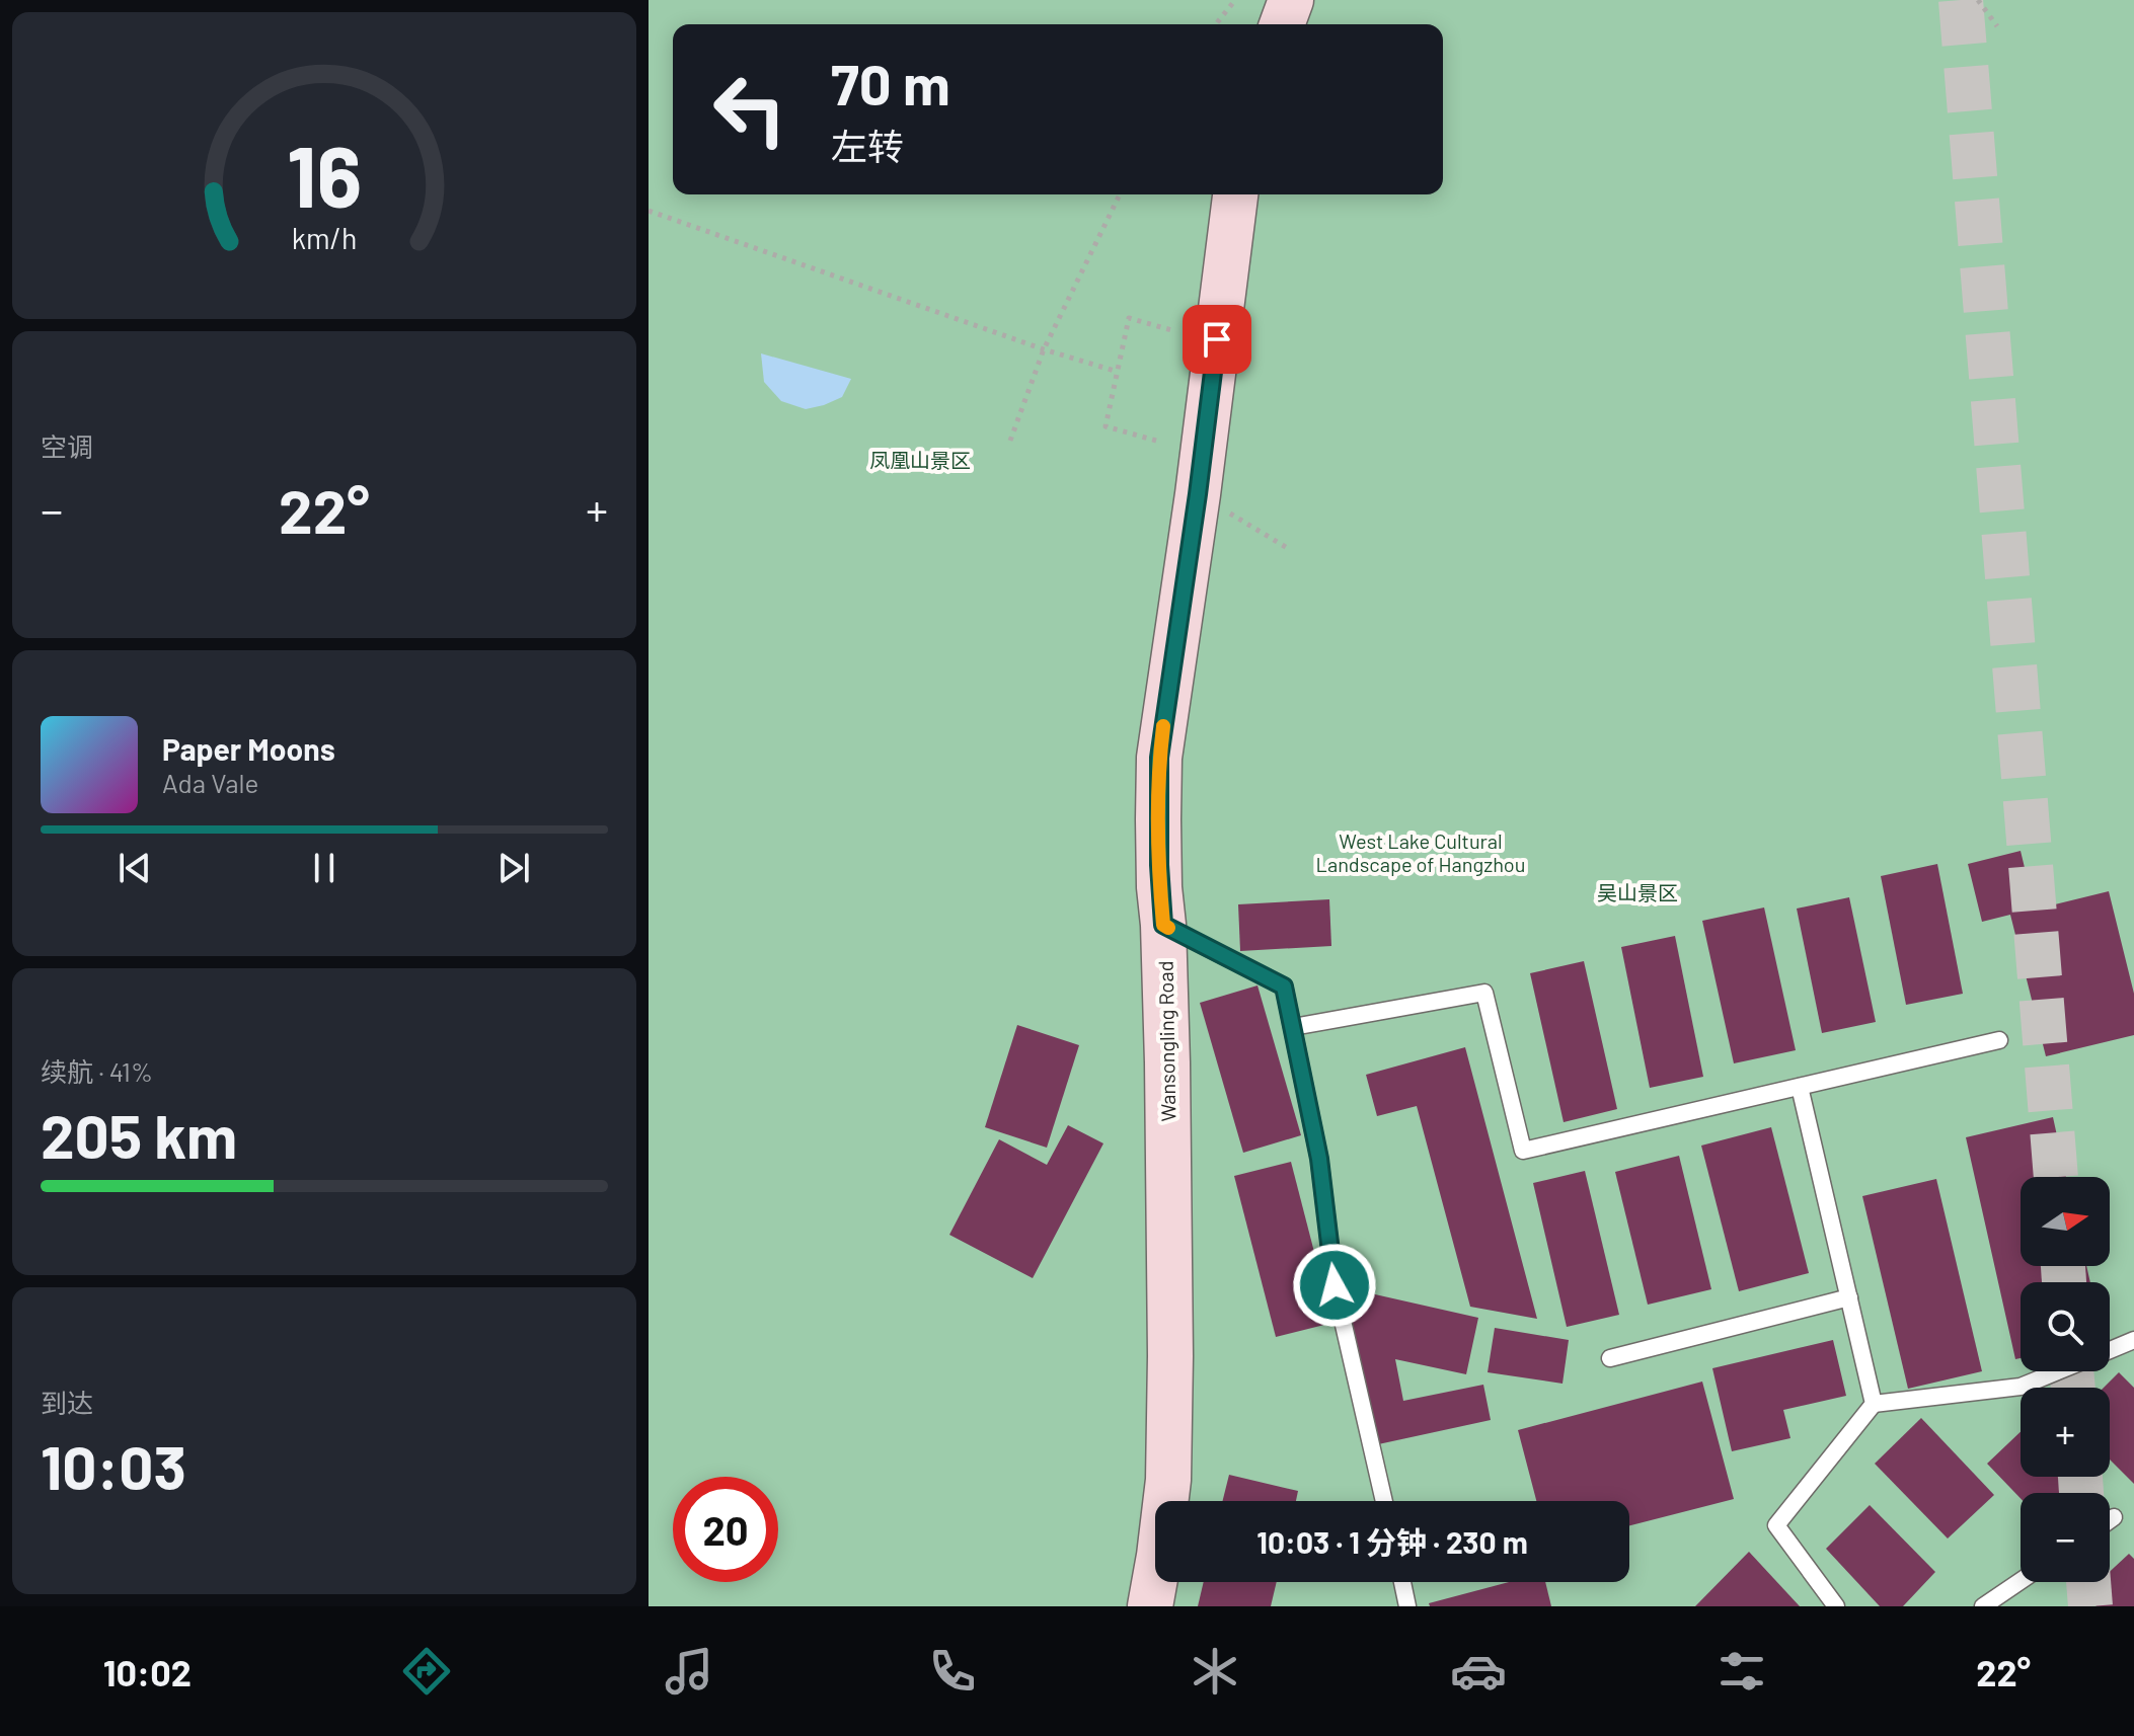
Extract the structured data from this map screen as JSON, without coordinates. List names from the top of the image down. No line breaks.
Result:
{"streets":{"street":["Wansongling Road"]},"parks":["凤凰山景区","West Lake Cultural Landscape of Hangzhou","吴山景区"],"north":"right","page":{"turn":["70 m","左转"],"tile":["空调",["续航 · 41%","205 km"],["到达","10:03"]],"heat":["−","22°","+"],"song":["Paper Moons","Ada Vale"],"map_buttons":["+","−"],"limit":"20","trip":"10:03 · 1 分钟 · 230 m","tabs":["10:02","22°"],"gauge":["16","km/h"]}}
